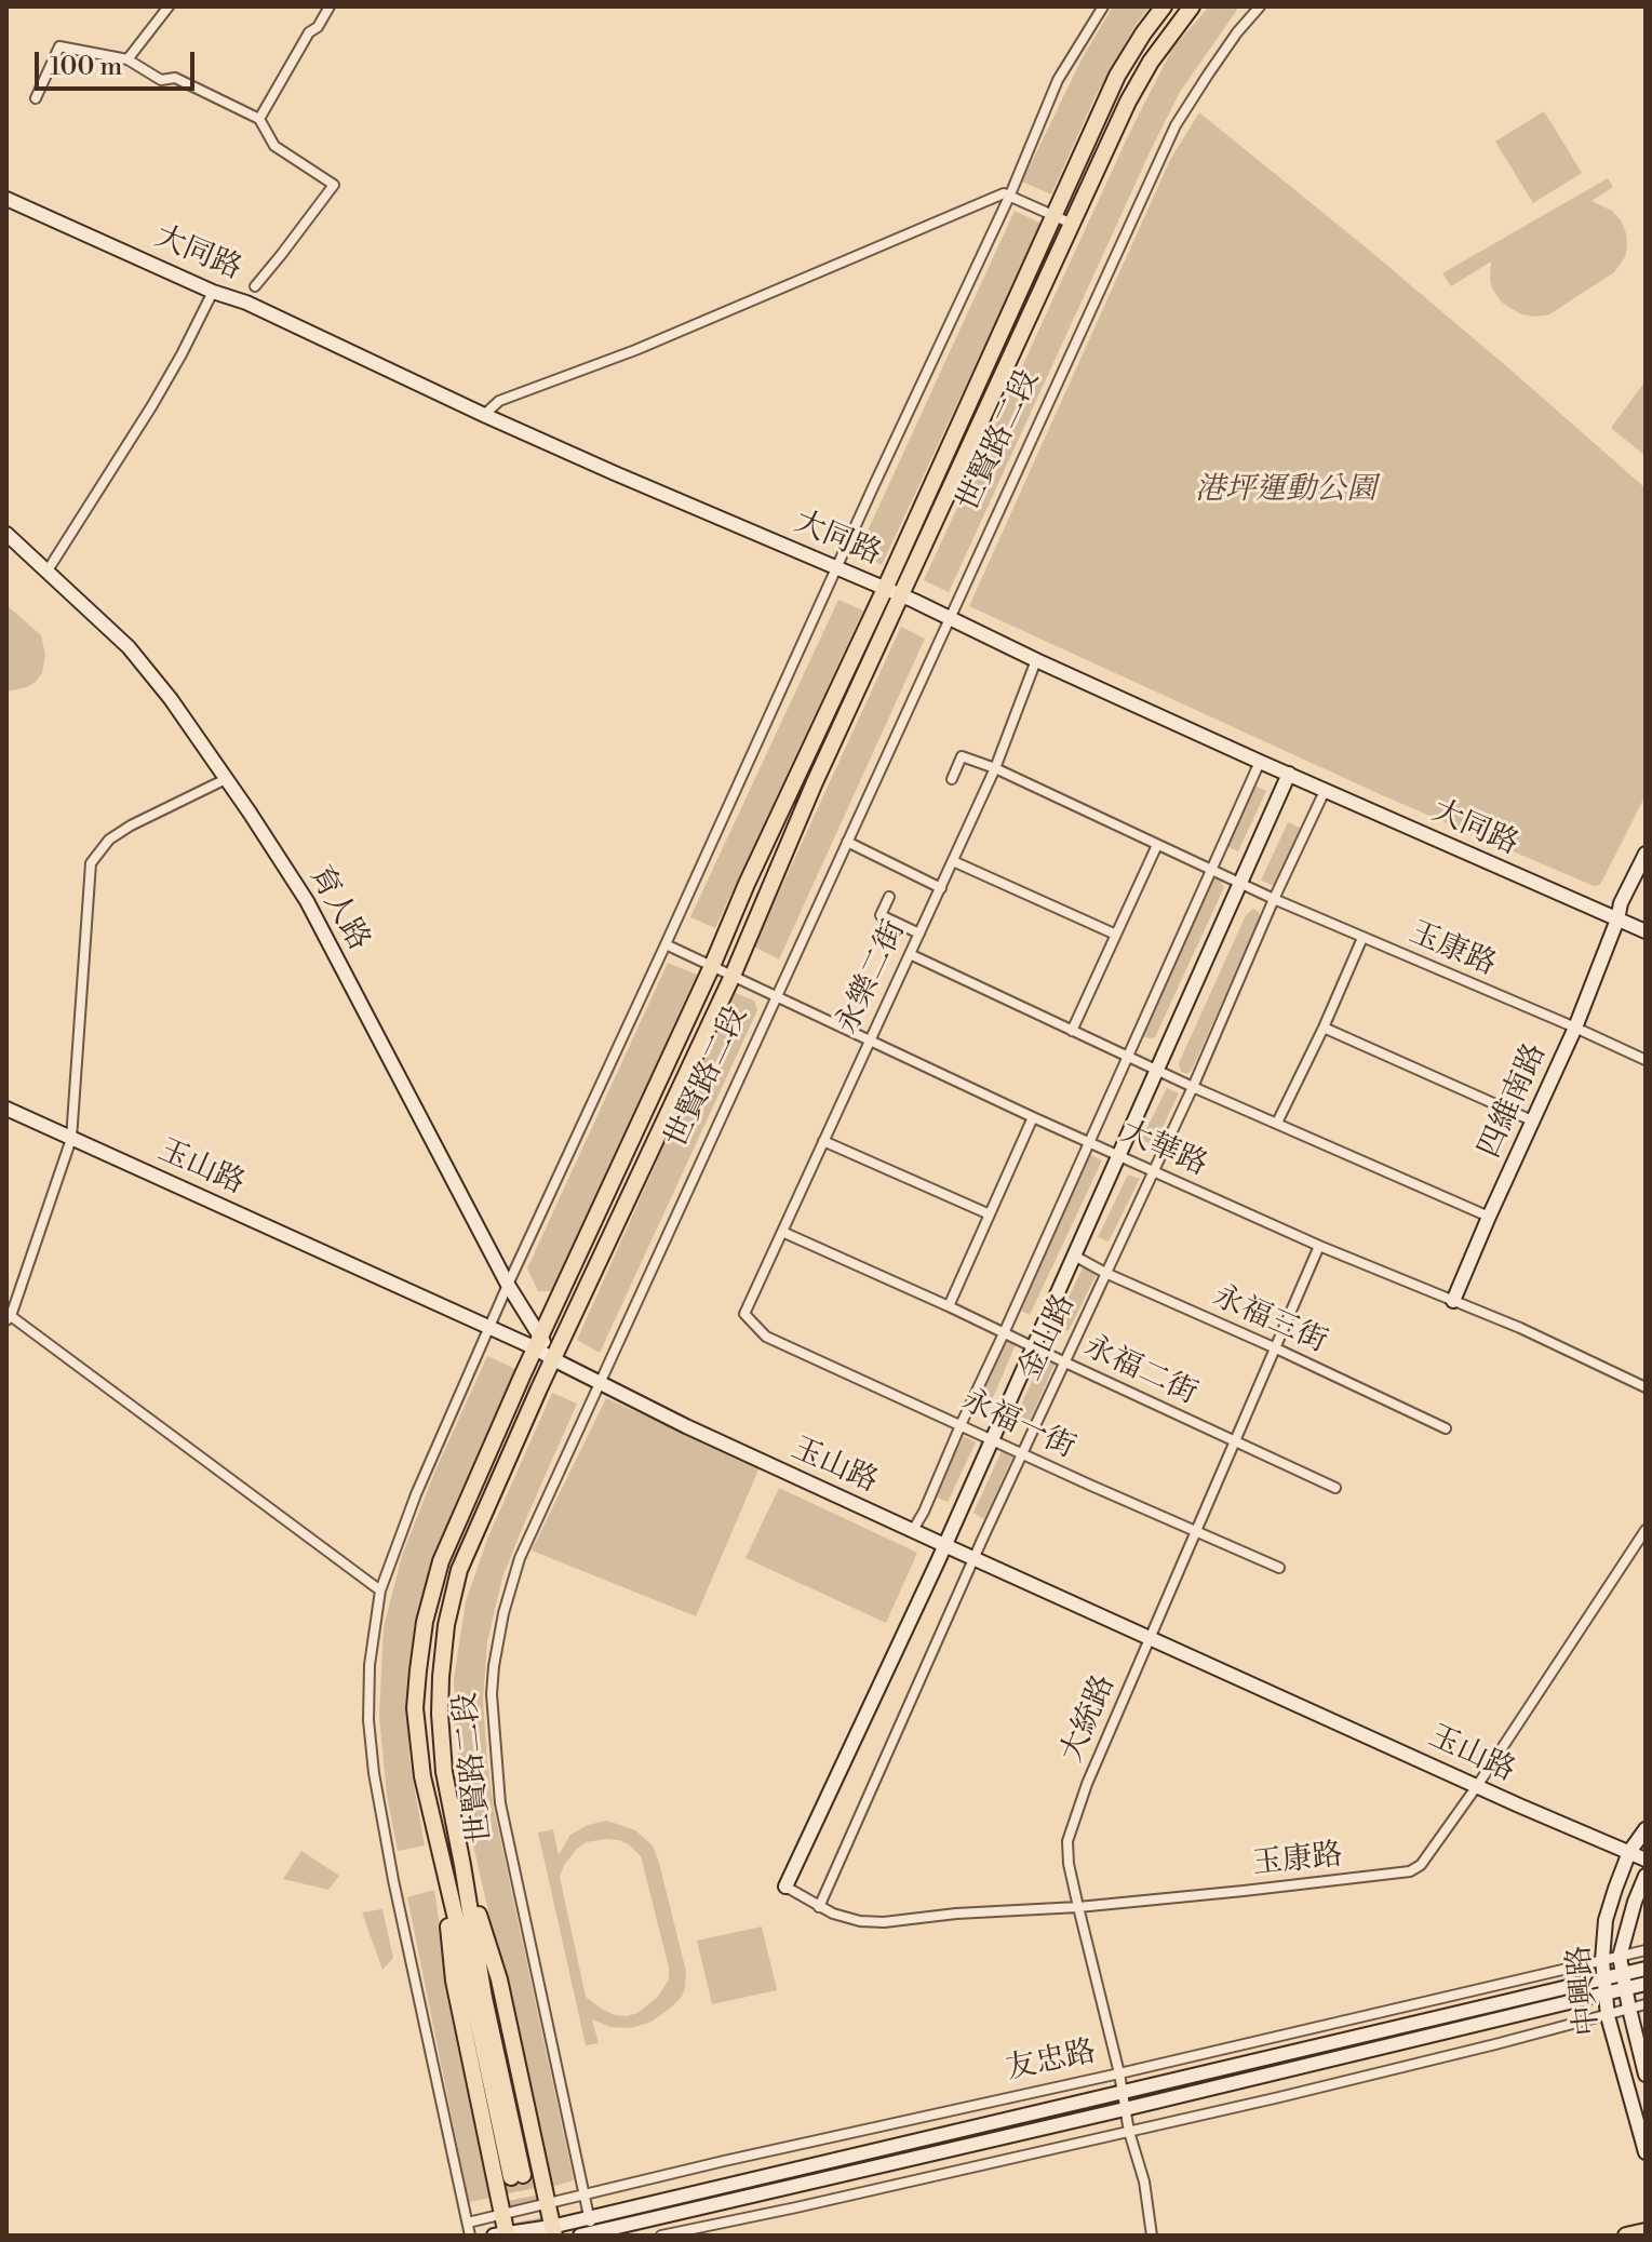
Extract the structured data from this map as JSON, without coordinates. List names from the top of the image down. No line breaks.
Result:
{"streets":{"main road":["世賢路二段"],"street":["大同路","育人路","玉康路","永樂二街","四維南路","大華路","玉山路","永福三街","金山路","永福二街","永福一街","大統路","中興路","友忠路"]},"crossings":[["大同路","世賢路二段"],["大同路","永樂二街"],["大同路","四維南路"],["大同路","金山路"],["世賢路二段","育人路"],["世賢路二段","大華路"],["世賢路二段","玉山路"],["世賢路二段","友忠路"],["育人路","玉山路"],["玉康路","永樂二街"],["玉康路","四維南路"],["玉康路","玉山路"],["玉康路","金山路"],["玉康路","大統路"],["永樂二街","大華路"],["永樂二街","永福二街"],["永樂二街","永福一街"],["四維南路","大華路"],["大華路","金山路"],["大華路","大統路"],["玉山路","金山路"],["玉山路","大統路"],["玉山路","中興路"],["永福三街","金山路"],["永福三街","大統路"],["金山路","永福二街"],["金山路","永福一街"],["永福二街","大統路"],["永福一街","大統路"],["大統路","友忠路"],["中興路","友忠路"]],"parks":["港坪運動公園"],"scale_bar":"100 m"}
